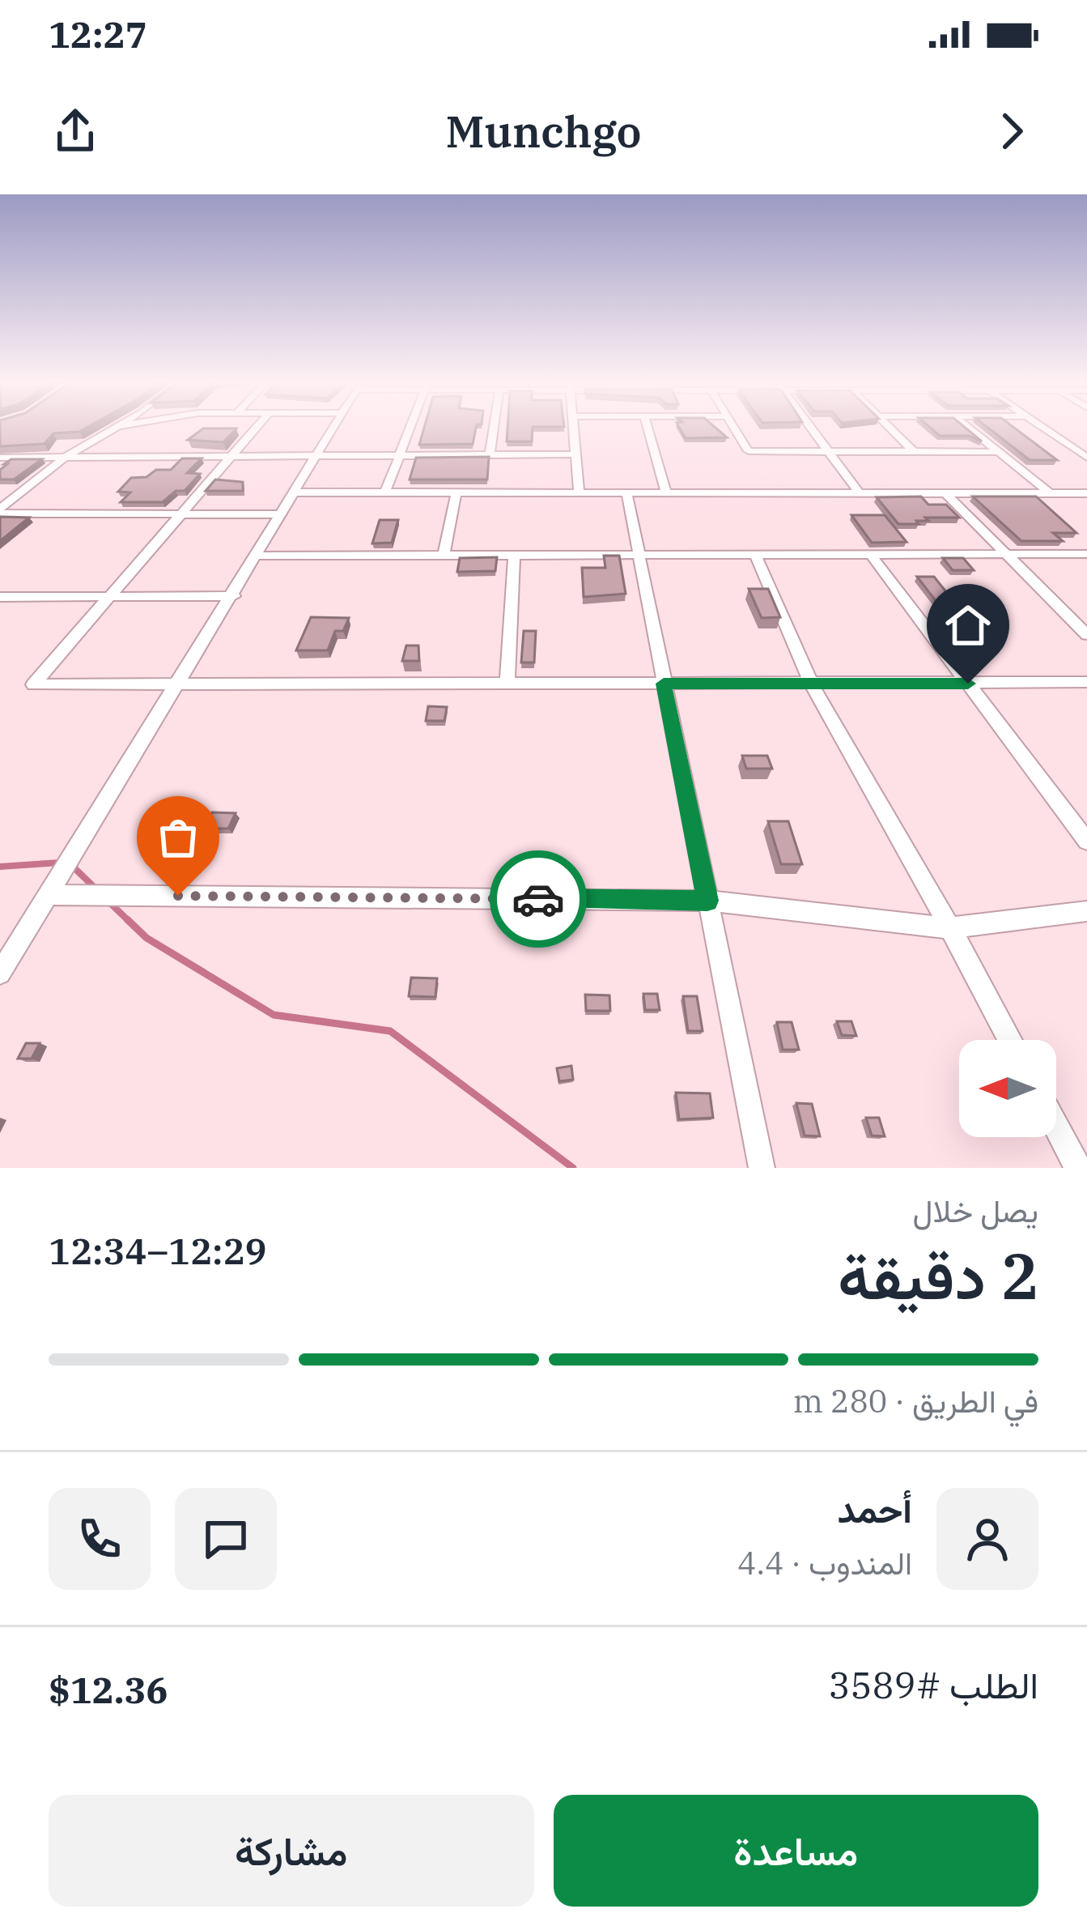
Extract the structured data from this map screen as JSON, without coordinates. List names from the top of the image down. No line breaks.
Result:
{"north":"left","page":{"status":"12:27","header":"Munchgo","heading":["2 دقيقة","يصل خلال","12:29–12:34"],"panel":["أحمد","المندوب · 4.4","الطلب #3589","$12.36"],"bar":"في الطريق · 280 m","buttons":["مساعدة","مشاركة"]}}
